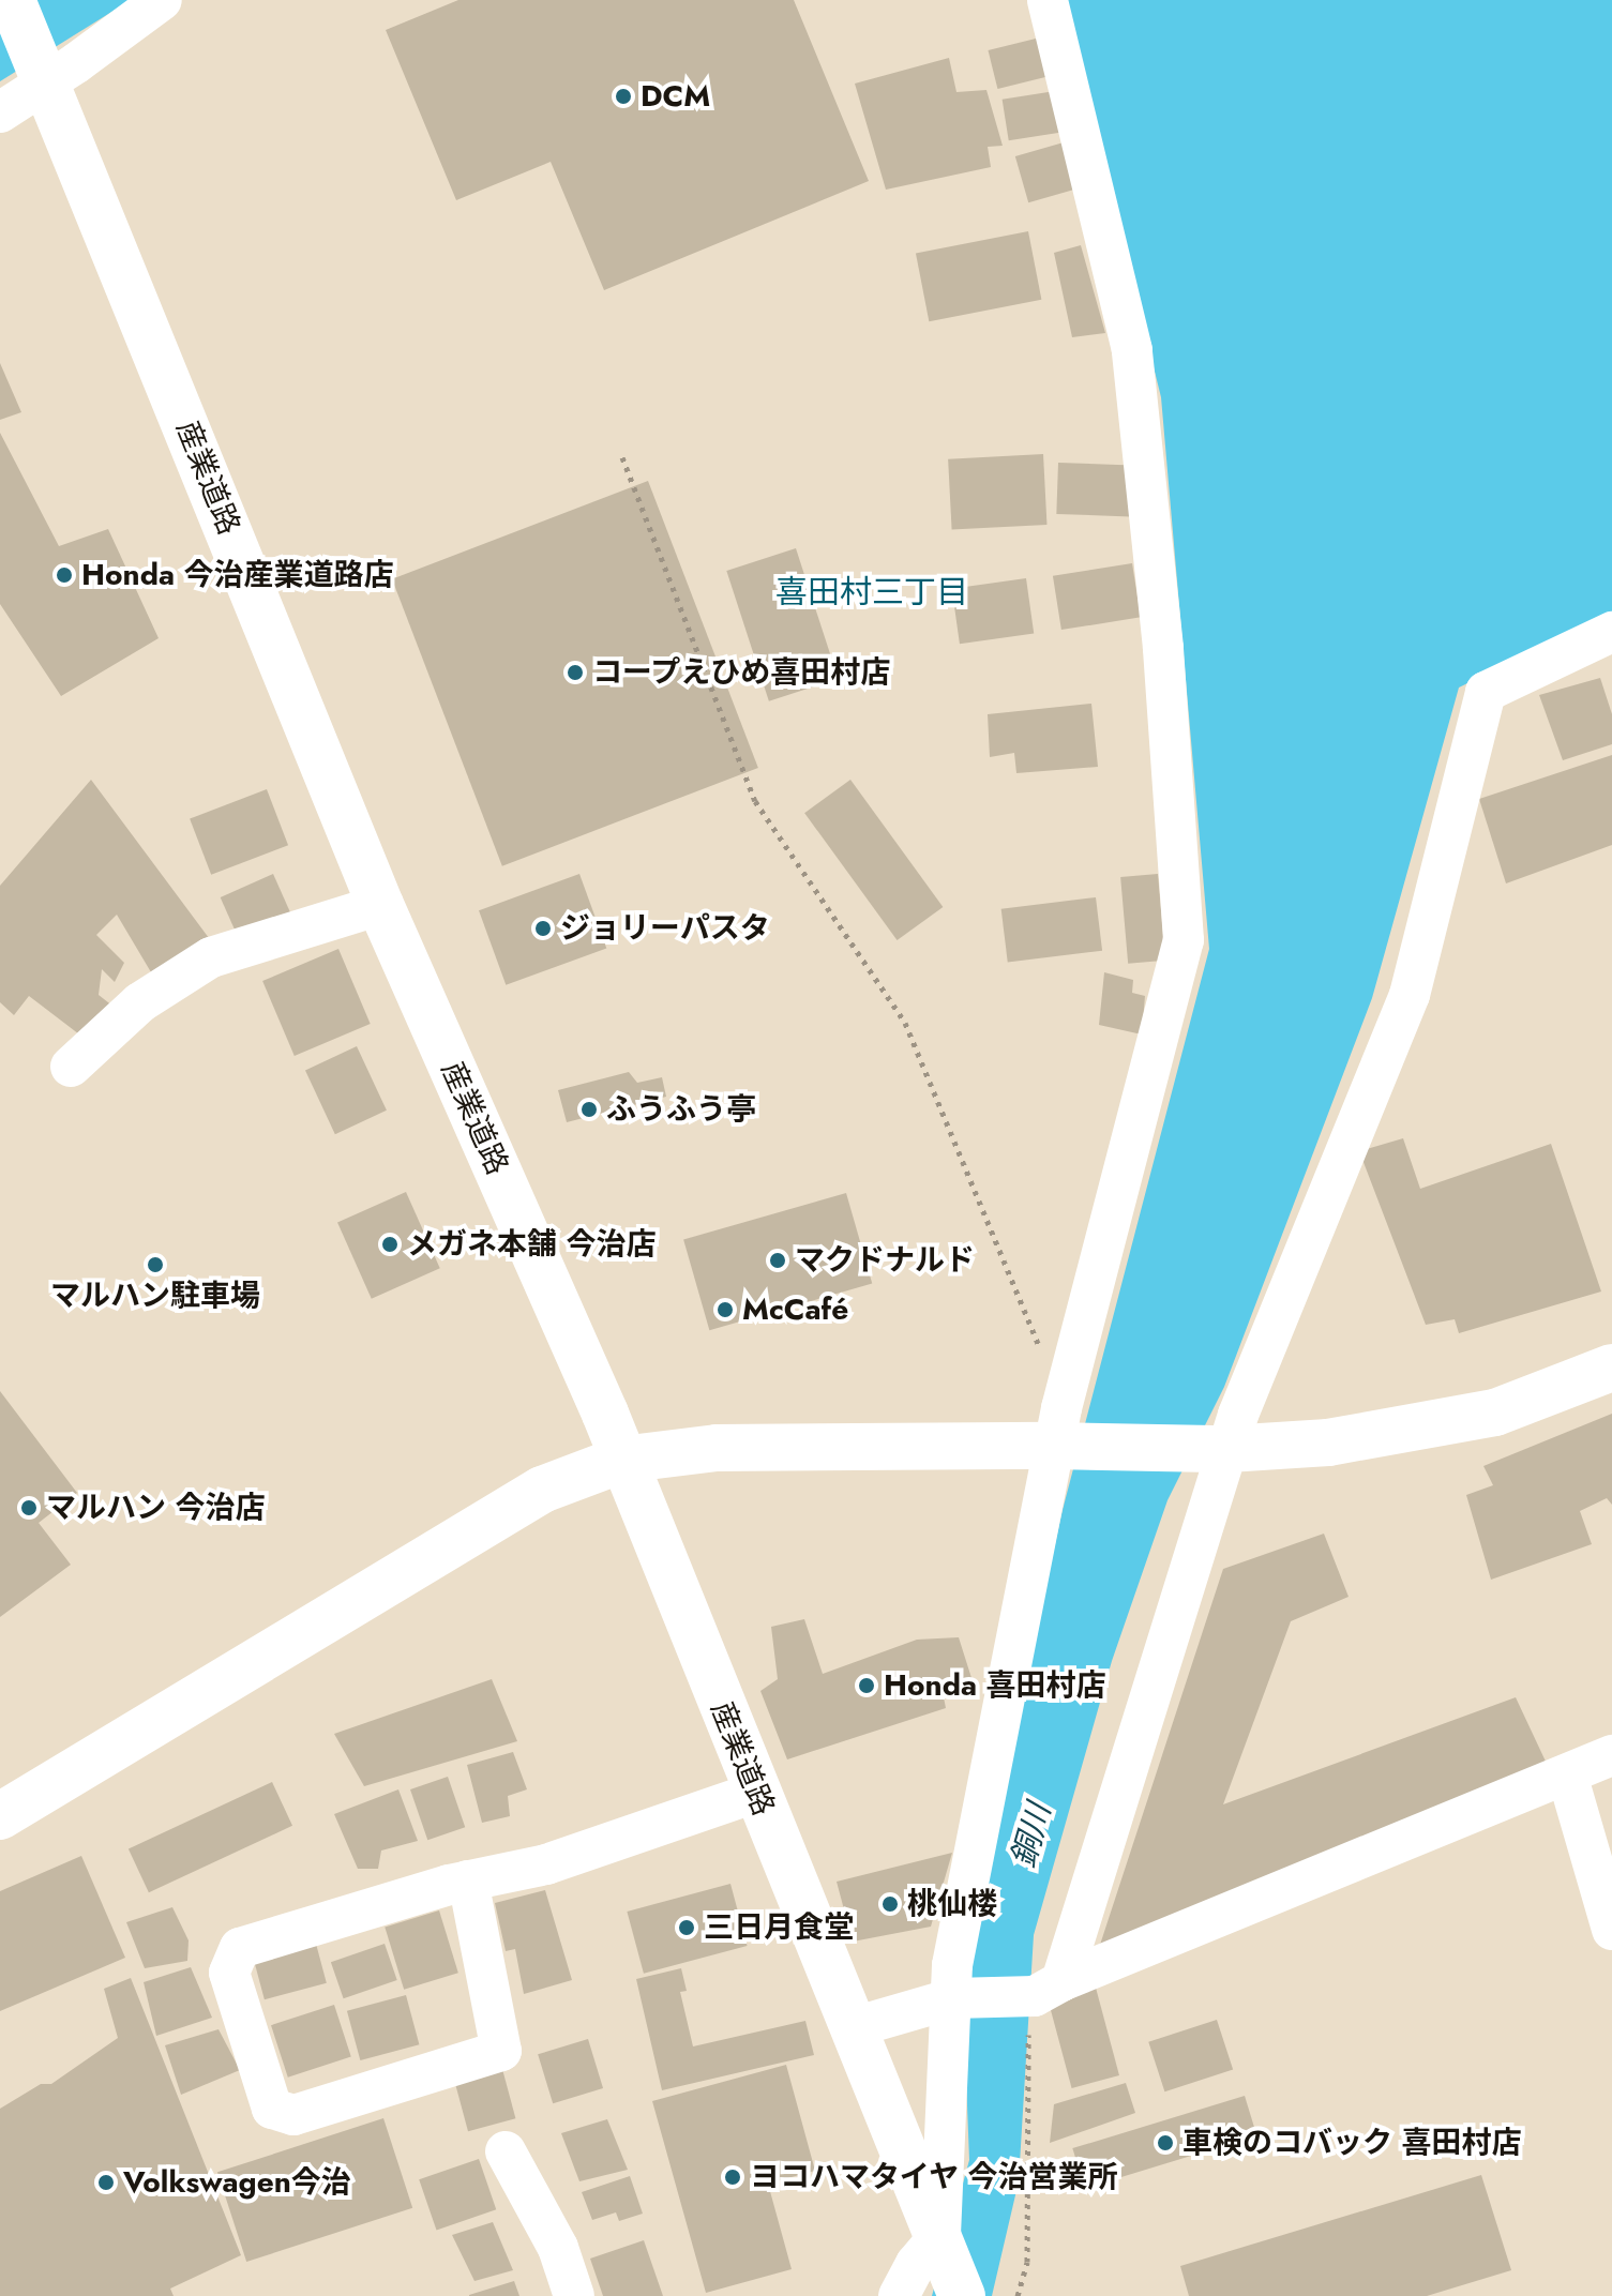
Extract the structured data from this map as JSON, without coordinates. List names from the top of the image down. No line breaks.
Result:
{"streets":{"street":["産業道路"]},"districts":["喜田村三丁目"],"water":["銅川"],"places":["DCM","Honda 今治産業道路店","コープえひめ喜田村店","ジョリーパスタ","ふうふう亭","メガネ本舗 今治店","マクドナルド","マルハン駐車場","McCafé","マルハン 今治店","Honda 喜田村店","桃仙楼","三日月食堂","車検のコバック 喜田村店","ヨコハマタイヤ 今治営業所","Volkswagen今治"]}
